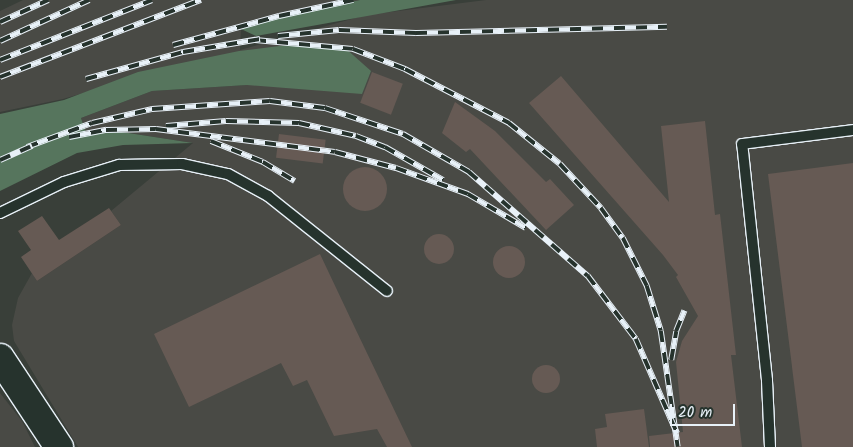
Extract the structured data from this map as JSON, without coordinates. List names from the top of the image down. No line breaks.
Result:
{"scale_bar":"20 m"}
